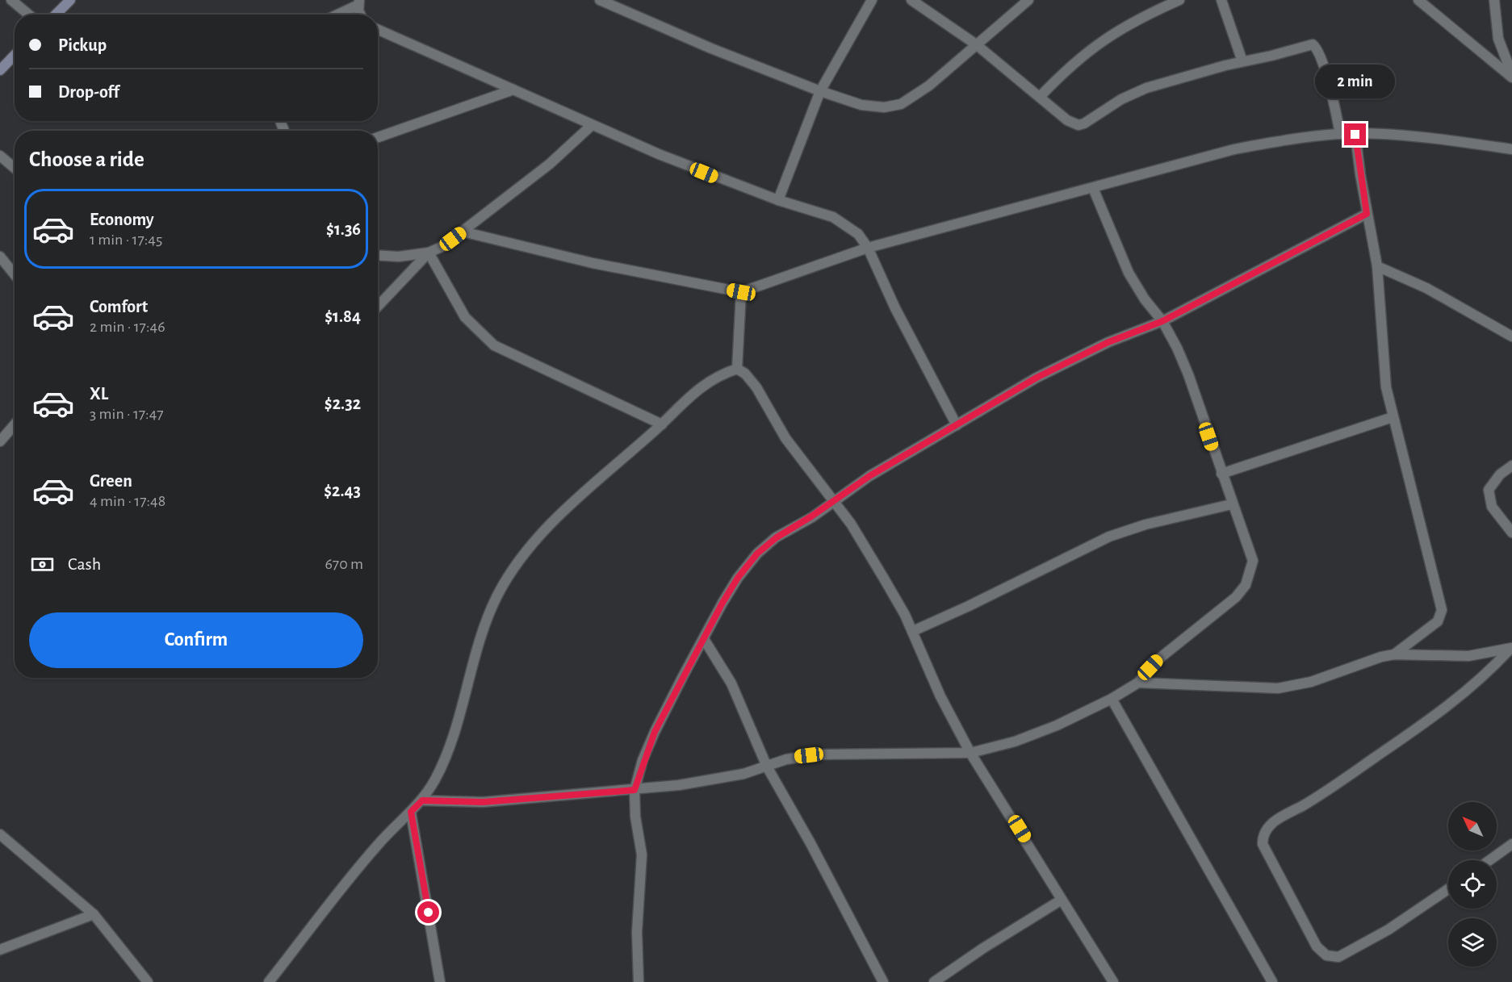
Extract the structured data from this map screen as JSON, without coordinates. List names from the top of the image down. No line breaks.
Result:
{"north":"top left","page":{"banner":["Pickup","Drop-off"],"bubble":"2 min","heading":"Choose a ride","list":[{"name":"Economy","note":"1 min · 17:45","value":"$1.36"},{"name":"Comfort","note":"2 min · 17:46","value":"$1.84"},{"name":"XL","note":"3 min · 17:47","value":"$2.32"},{"name":"Green","note":"4 min · 17:48","value":"$2.43"}],"pay":["Cash","670 m"],"buttons":"Confirm"}}
